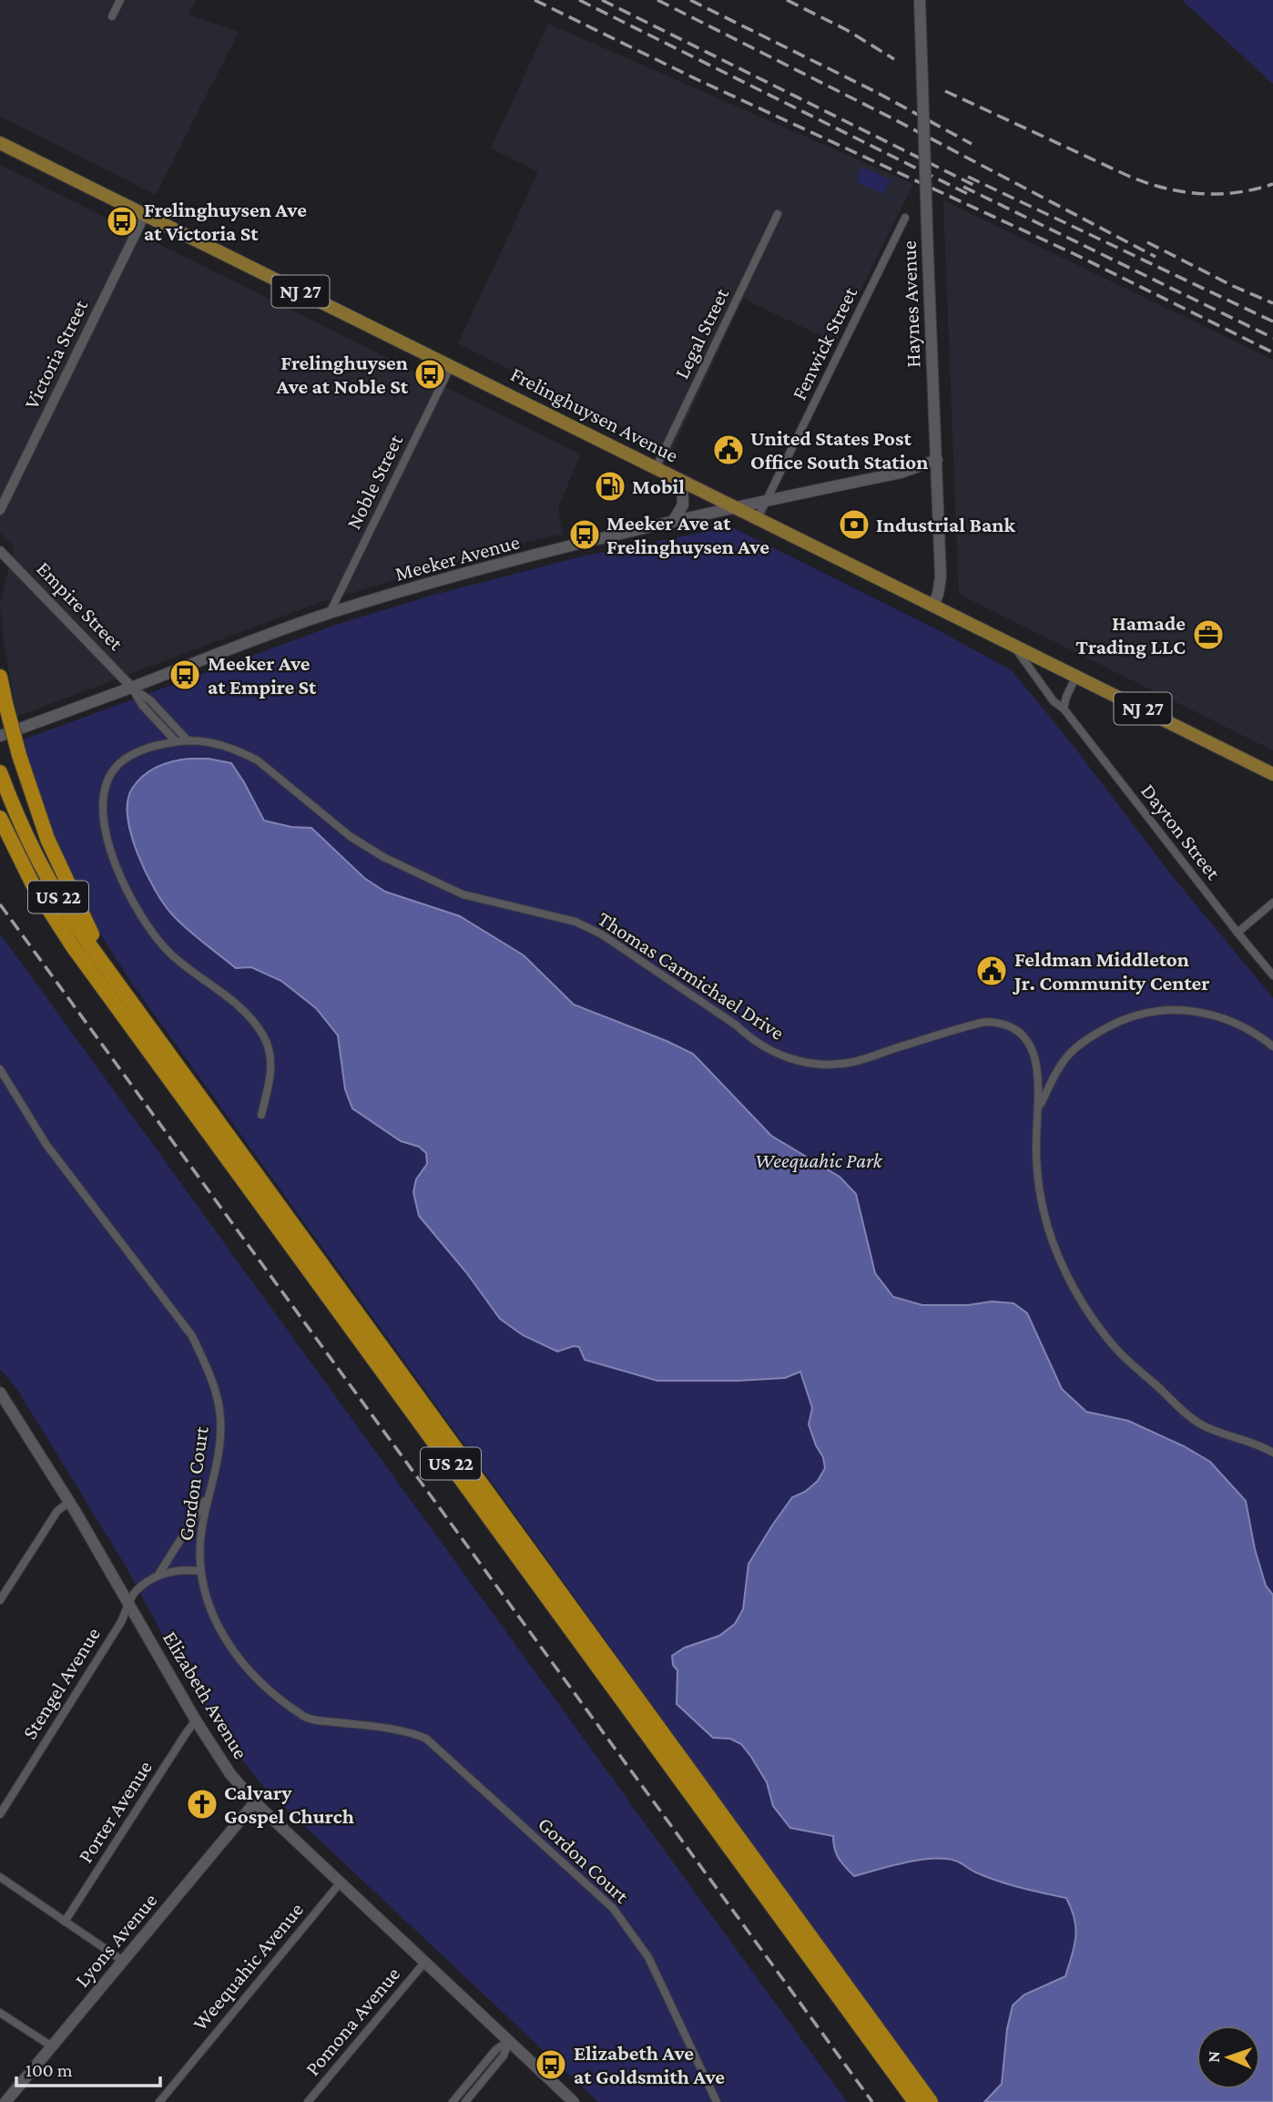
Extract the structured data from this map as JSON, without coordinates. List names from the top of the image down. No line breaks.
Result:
{"streets":{"highway":["US 22"],"main road":["NJ 27","Haynes Avenue","Frelinghuysen Avenue","Meeker Avenue","Elizabeth Avenue","Lyons Avenue"],"street":["Legal Street","Fenwick Street","Victoria Street","Noble Street","Empire Street","Dayton Street","Thomas Carmichael Drive","Gordon Court","Stengel Avenue","Porter Avenue","Weequahic Avenue","Pomona Avenue"]},"crossings":[["Haynes Avenue","Frelinghuysen Avenue"],["Haynes Avenue","Meeker Avenue"],["Legal Street","Frelinghuysen Avenue"],["Fenwick Street","Frelinghuysen Avenue"],["Fenwick Street","Meeker Avenue"],["Victoria Street","Frelinghuysen Avenue"],["Frelinghuysen Avenue","Noble Street"],["Frelinghuysen Avenue","Meeker Avenue"],["Frelinghuysen Avenue","Dayton Street"],["Noble Street","Meeker Avenue"],["Meeker Avenue","Empire Street"],["Stengel Avenue","Elizabeth Avenue"],["Elizabeth Avenue","Porter Avenue"],["Elizabeth Avenue","Lyons Avenue"],["Elizabeth Avenue","Weequahic Avenue"],["Elizabeth Avenue","Pomona Avenue"]],"parks":["Weequahic Park"],"places":{"bus stop":["Frelinghuysen Ave at Victoria St","Frelinghuysen Ave at Noble St","Meeker Ave at Frelinghuysen Ave","Meeker Ave at Empire St","Elizabeth Ave at Goldsmith Ave"],"public building":["United States Post Office South Station","Feldman Middleton Jr. Community Center"],"fuel station":["Mobil"],"bank":["Industrial Bank"],"office":["Hamade Trading LLC"],"church":["Calvary Gospel Church"]},"scale_bar":"100 m","north":"left"}
